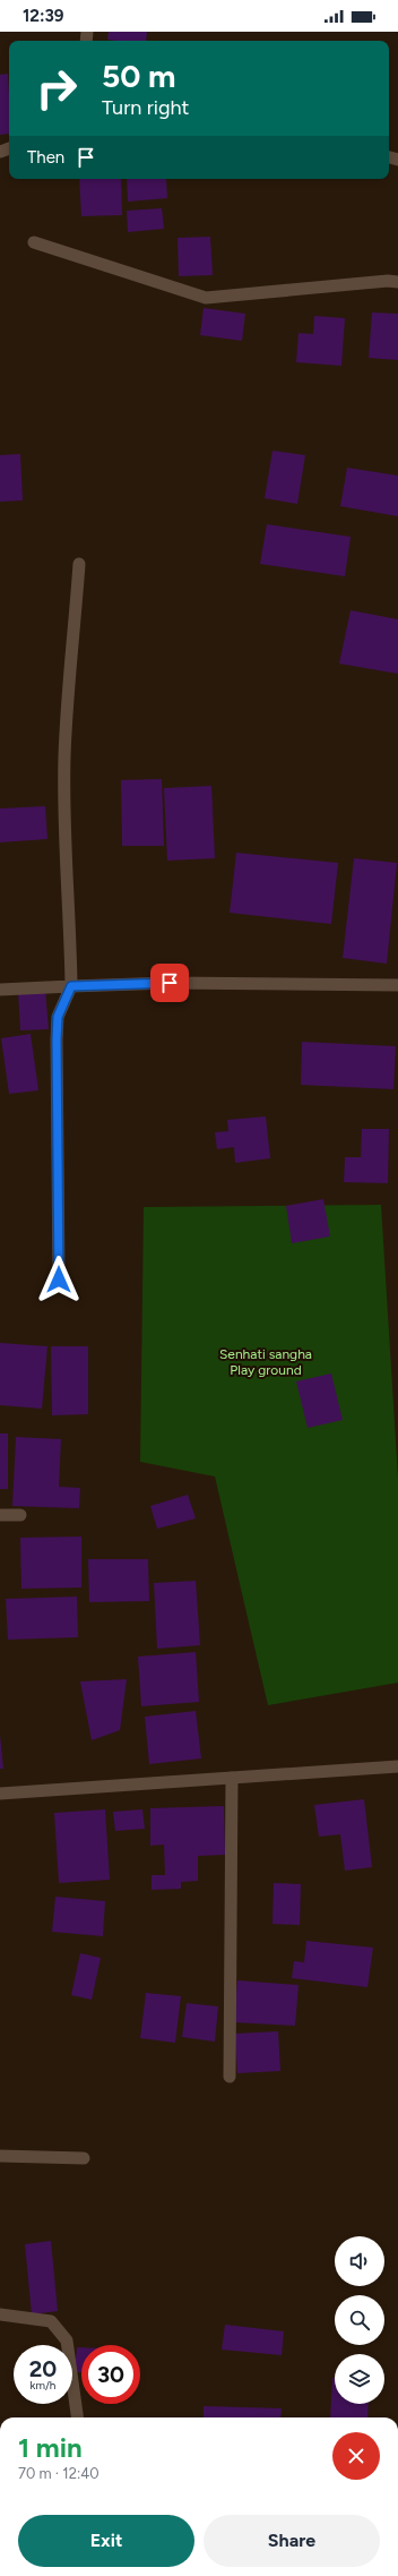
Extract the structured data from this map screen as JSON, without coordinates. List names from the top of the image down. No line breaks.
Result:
{"parks":["Senhati sangha Play ground"],"page":{"status":"12:39","turn":["50 m","Turn right"],"then":"Then","speed":"20 km/h","limit":"30","heading":["1 min","70 m · 12:40"],"buttons":["Exit","Share"]}}
